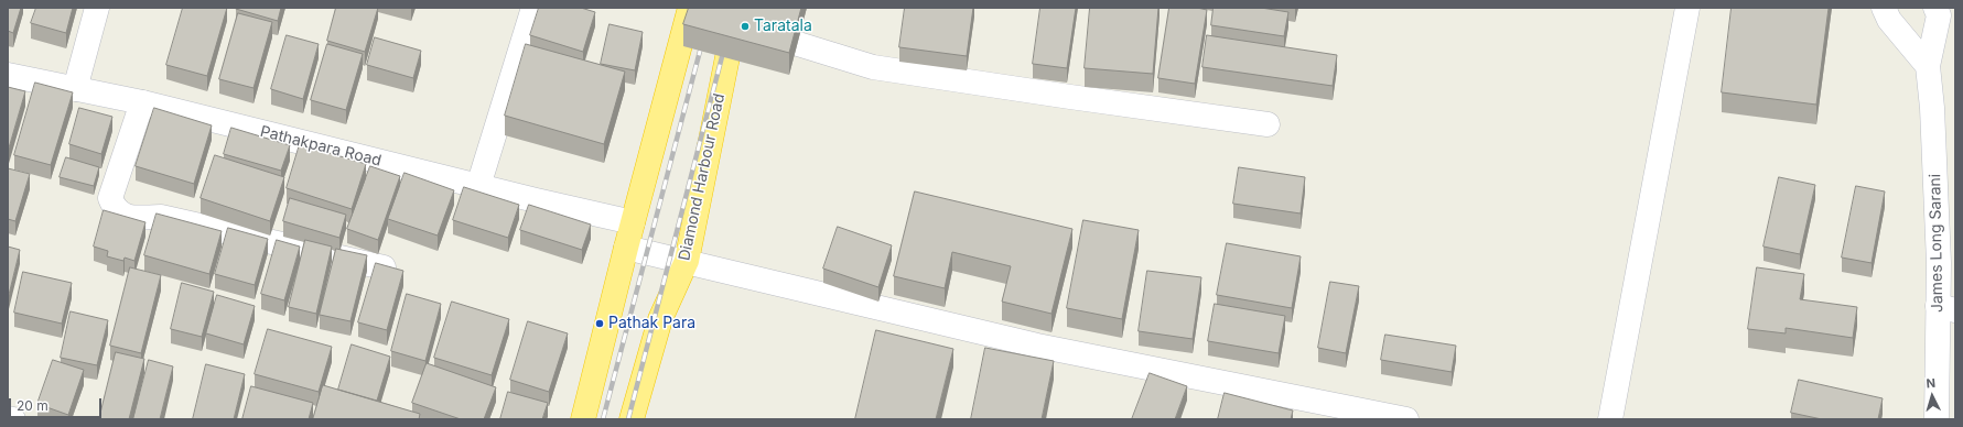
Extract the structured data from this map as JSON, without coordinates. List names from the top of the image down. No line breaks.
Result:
{"streets":{"highway":["Diamond Harbour Road"],"street":["Pathakpara Road","James Long Sarani"]},"places":["Taratala","Pathak Para"],"scale_bar":"20 m","north":"top"}
